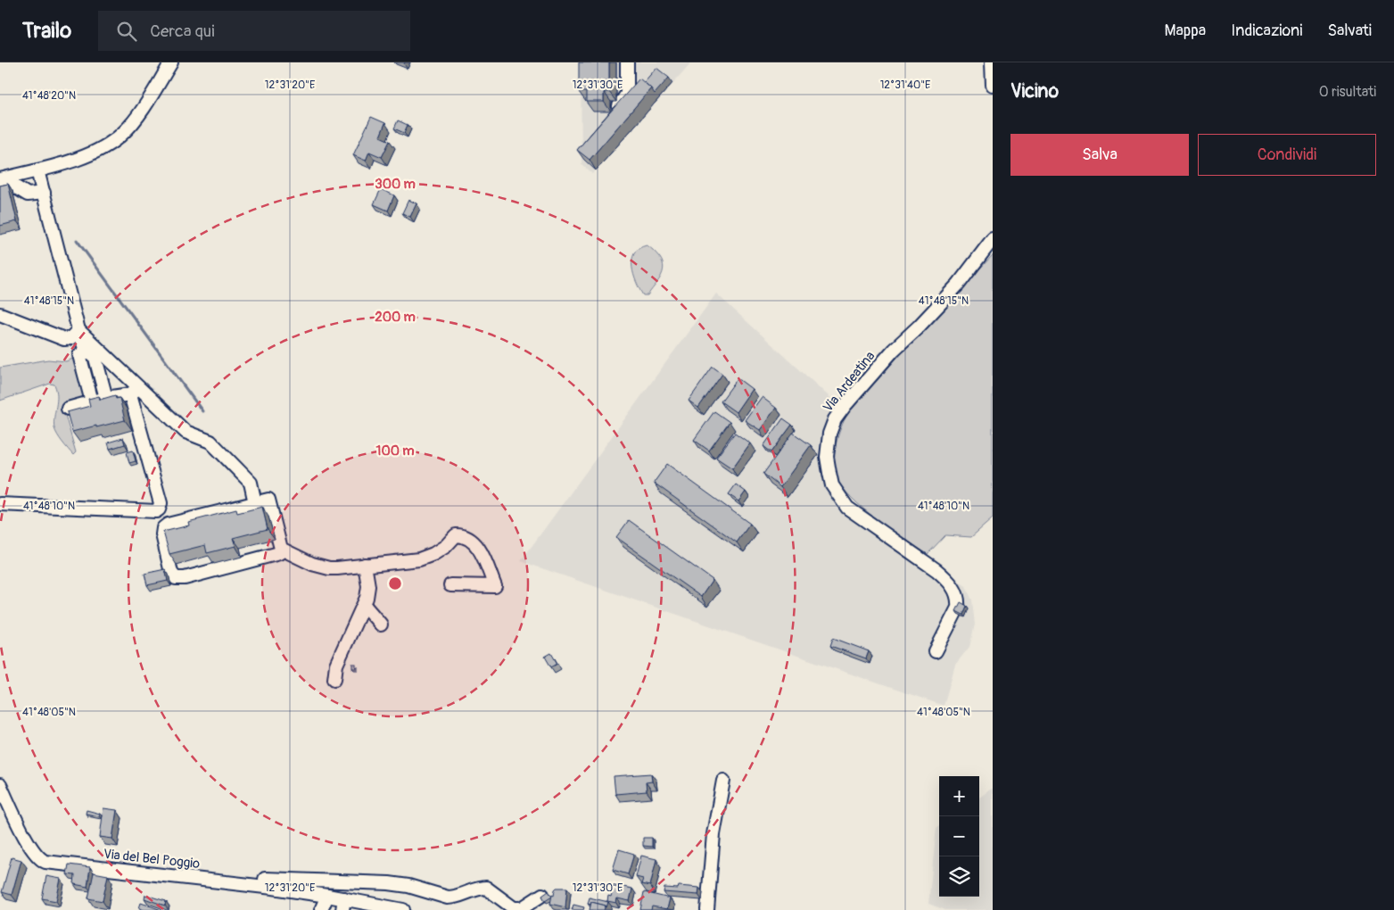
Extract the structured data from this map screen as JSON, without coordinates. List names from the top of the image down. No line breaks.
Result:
{"streets":{"street":["Via Ardeatina","Via del Bel Poggio"]},"page":{"header":"Trailo","search":"Cerca qui","nav":["Mappa","Indicazioni","Salvati"],"heading":["Vicino","0 risultati"],"buttons":["Salva","Condividi"],"map_buttons":["+","−"]},"coordinates":["12°31'20\"E","12°31'30\"E","12°31'40\"E","41°48'20\"N","41°48'15\"N","41°48'10\"N","41°48'05\"N"],"rings":["300 m","200 m","100 m"]}
